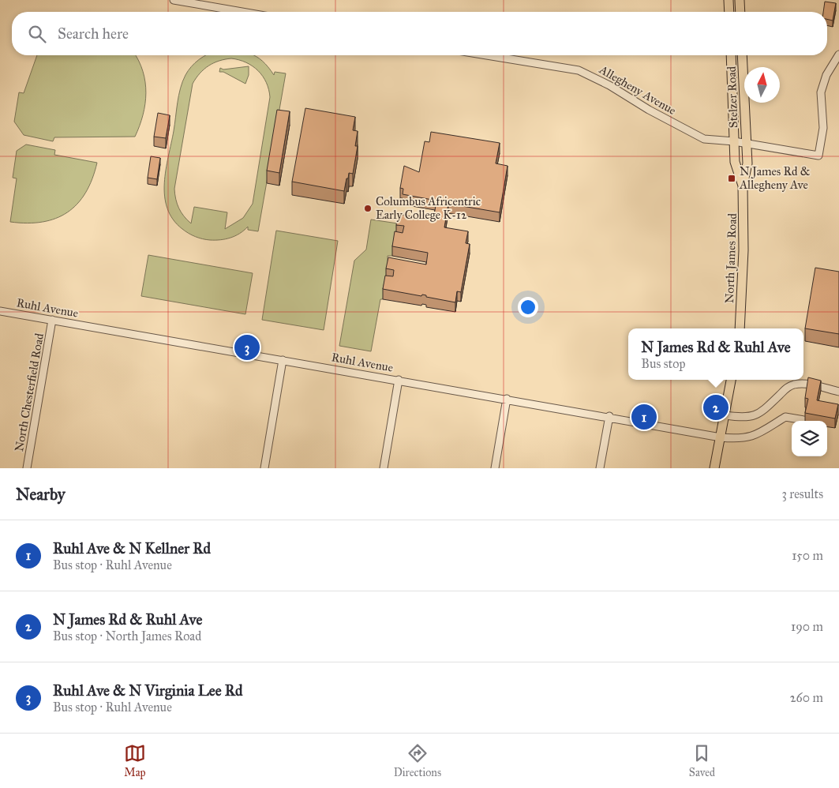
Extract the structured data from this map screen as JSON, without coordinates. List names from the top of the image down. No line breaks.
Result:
{"streets":{"main road":["Stelzer Road","North James Road"],"street":["Allegheny Avenue","Ruhl Avenue","North Chesterfield Road"]},"crossings":[["Allegheny Avenue","Stelzer Road"],["Allegheny Avenue","North James Road"],["Stelzer Road","North James Road"],["Ruhl Avenue","North Chesterfield Road"]],"places":{"transit":["N James Rd & Allegheny Ave"],"other":["Columbus Africentric Early College K-12"]},"north":"top","page":{"search":"Search here","popup":["N James Rd & Ruhl Ave","Bus stop"],"pins":["3","2","1"],"heading":["Nearby","3 results"],"list":[{"mark":"1","name":"Ruhl Ave & N Kellner Rd","note":"Bus stop · Ruhl Avenue","value":"150 m"},{"mark":"2","name":"N James Rd & Ruhl Ave","note":"Bus stop · North James Road","value":"190 m"},{"mark":"3","name":"Ruhl Ave & N Virginia Lee Rd","note":"Bus stop · Ruhl Avenue","value":"260 m"}],"nav":["Map","Directions","Saved"]}}
